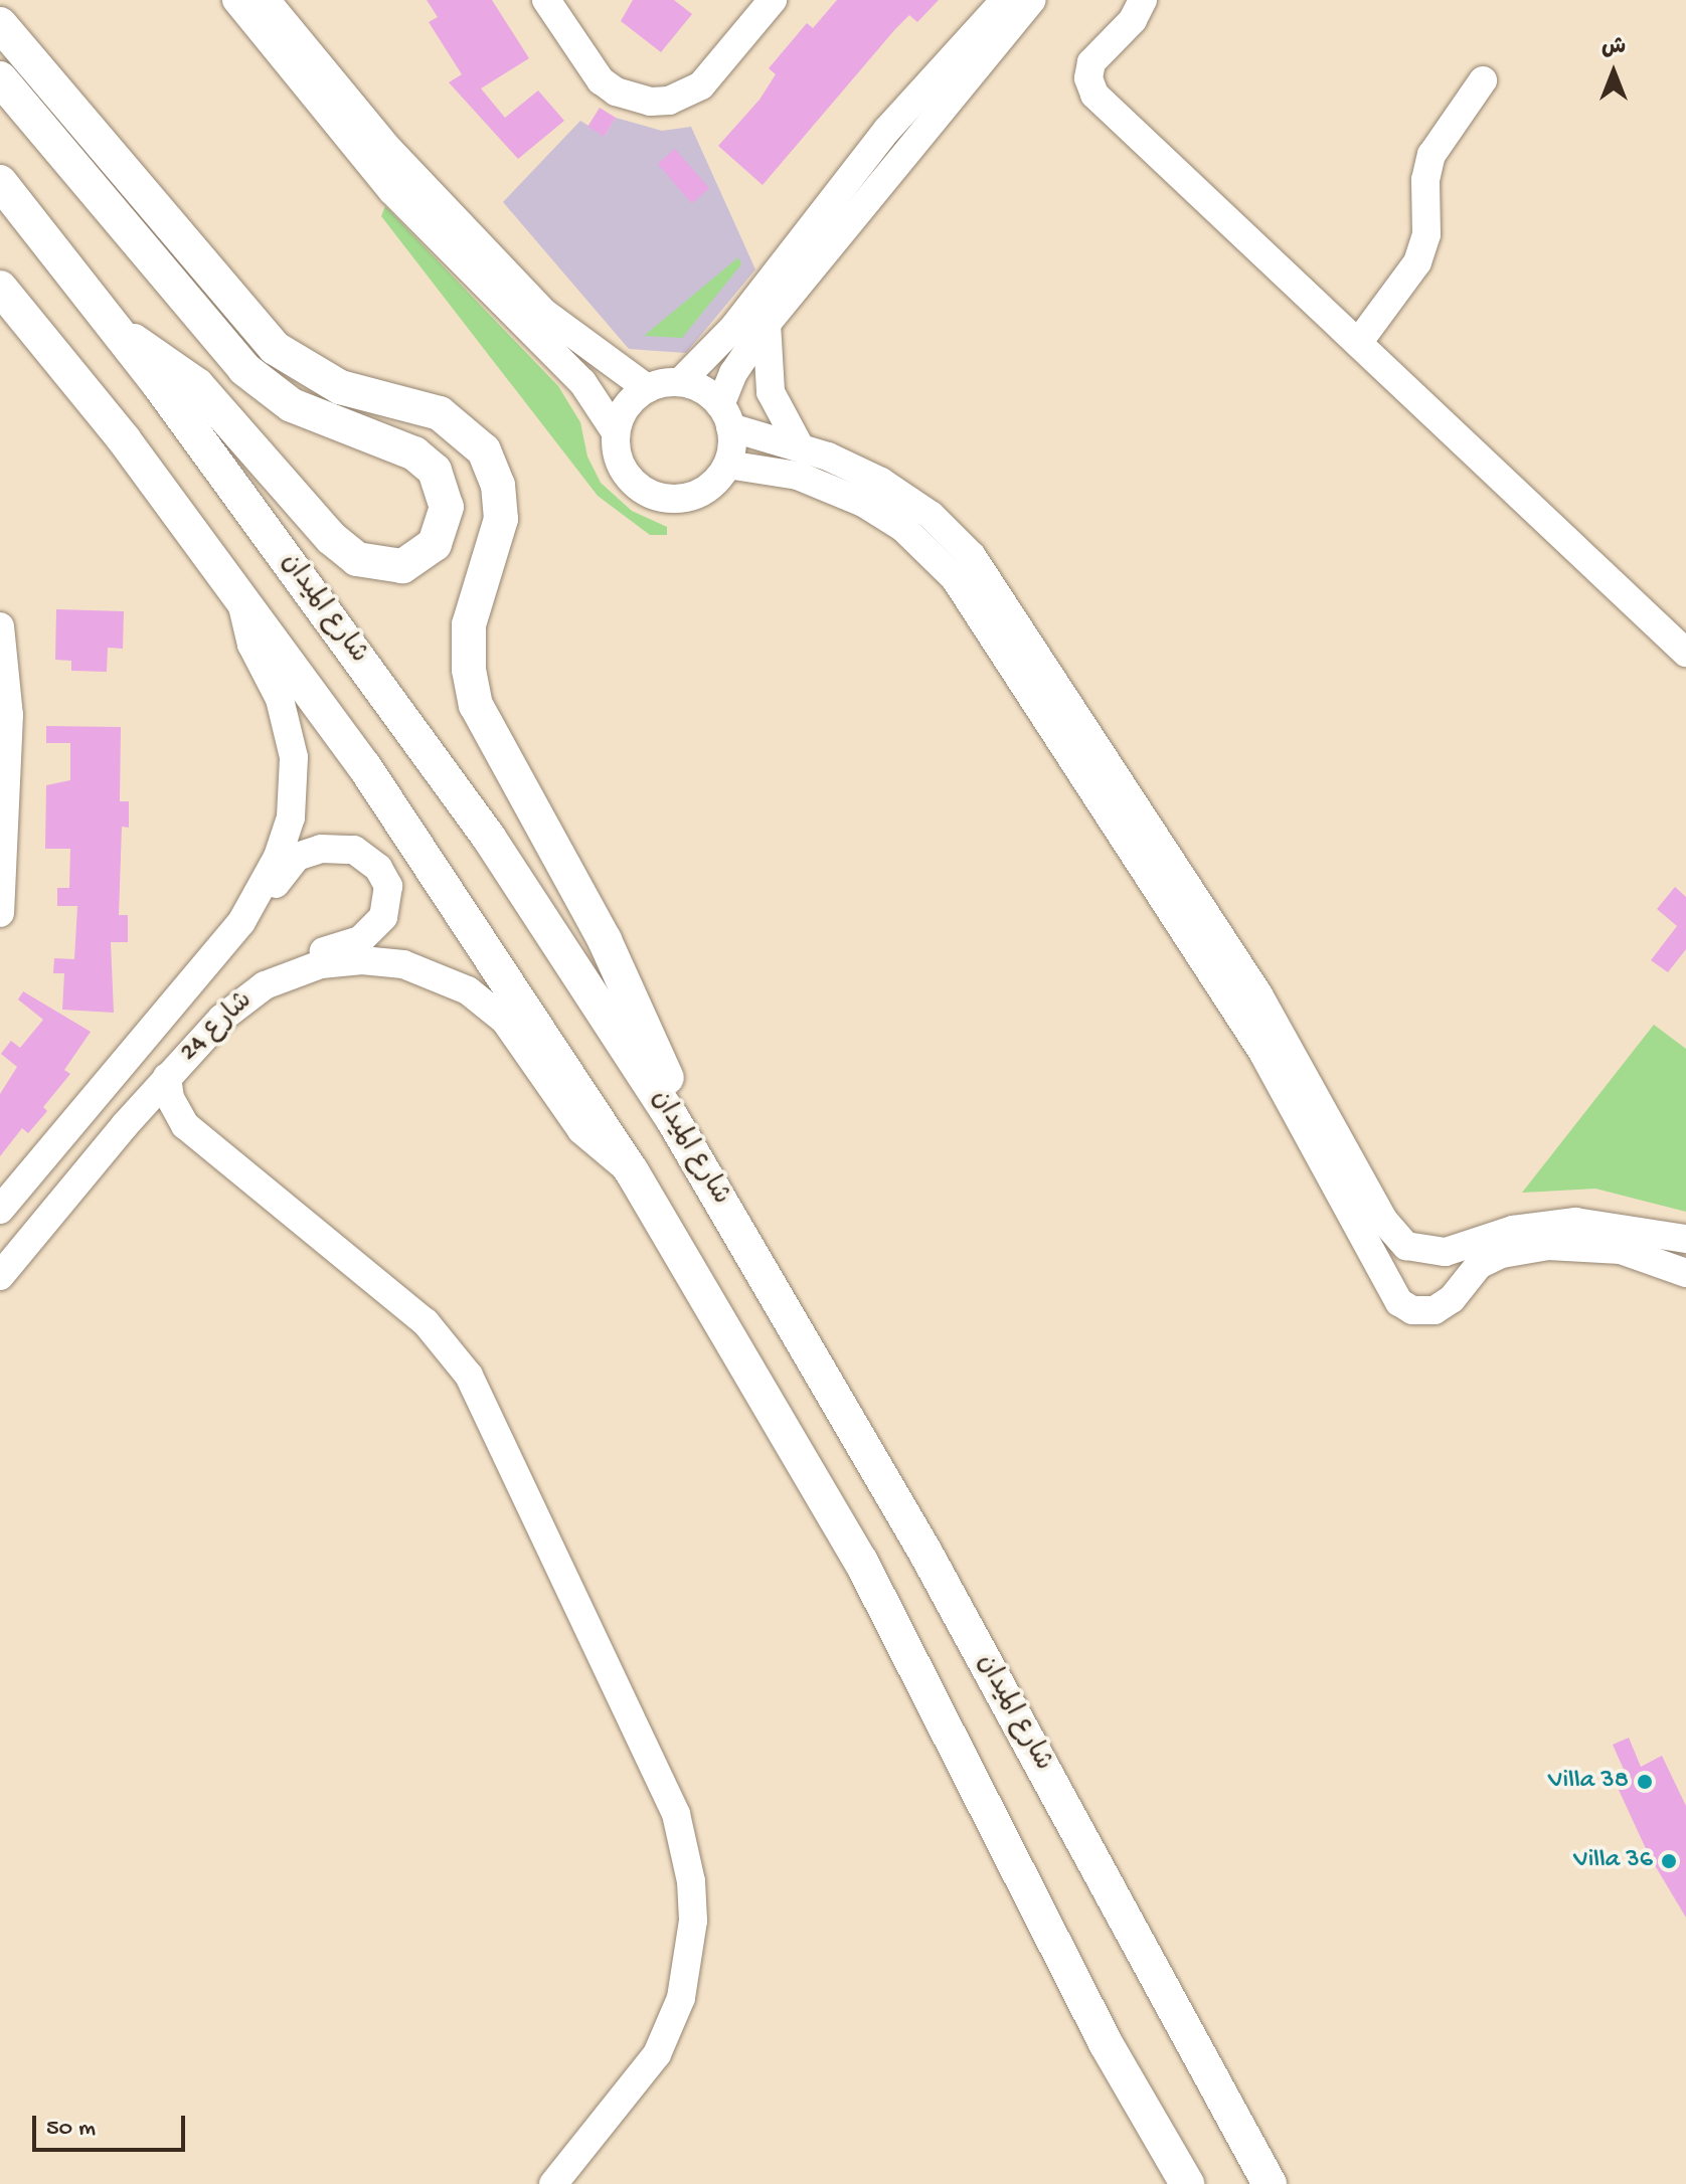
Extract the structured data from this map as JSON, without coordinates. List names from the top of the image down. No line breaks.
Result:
{"streets":{"main road":["شارع الميدان"],"street":["شارع 24"]},"places":["Villa 38","Villa 36"],"scale_bar":"50 m","north":"top"}
